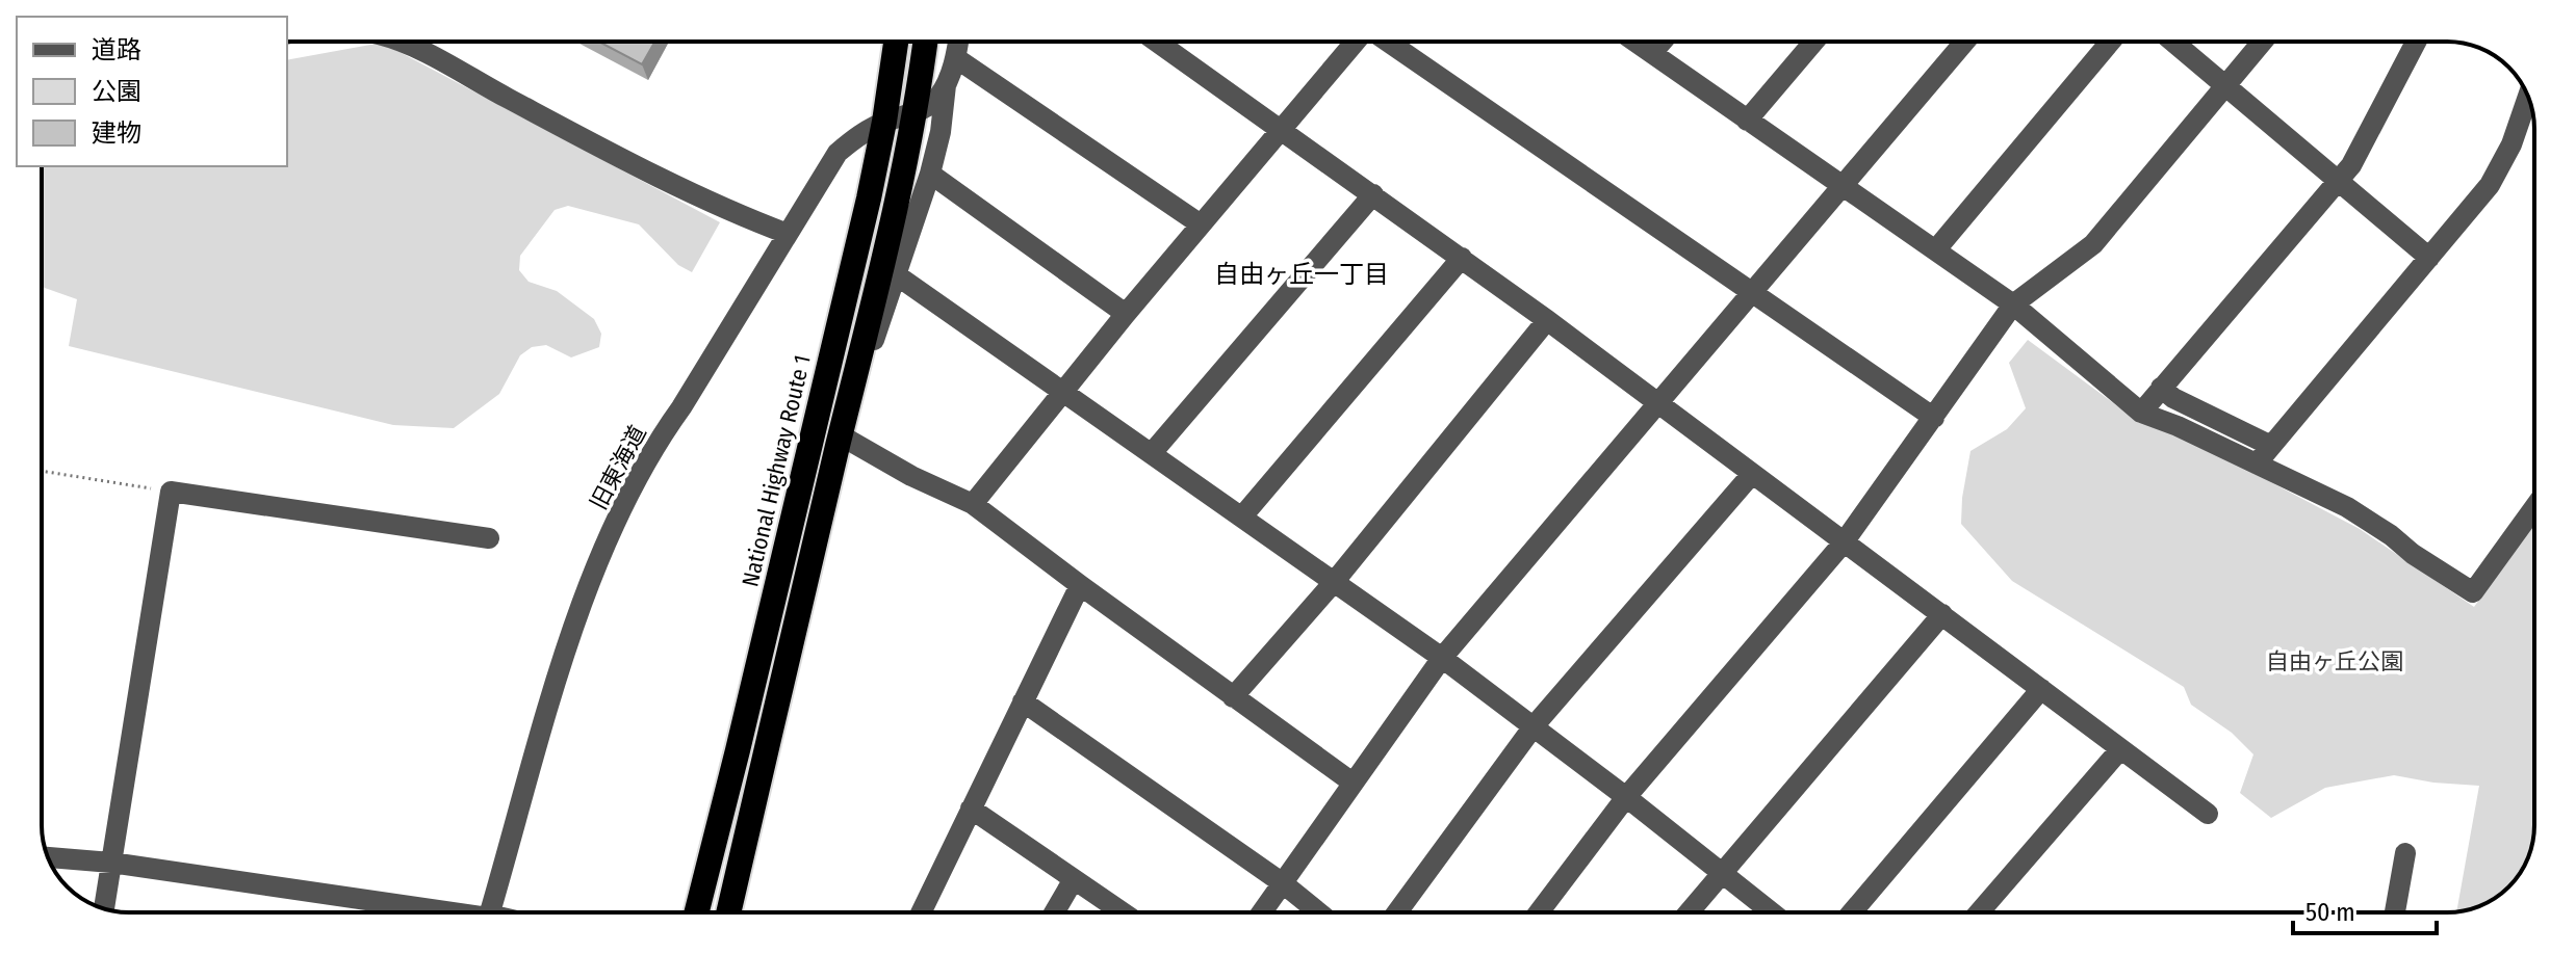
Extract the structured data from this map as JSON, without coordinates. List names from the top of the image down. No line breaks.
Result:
{"streets":{"highway":["National Highway Route 1"],"street":["旧東海道"]},"crossings":[["旧東海道","National Highway Route 1"]],"districts":["自由ヶ丘一丁目"],"parks":["自由ヶ丘公園"],"legend":["道路","公園","建物"],"scale_bar":"50 m"}
